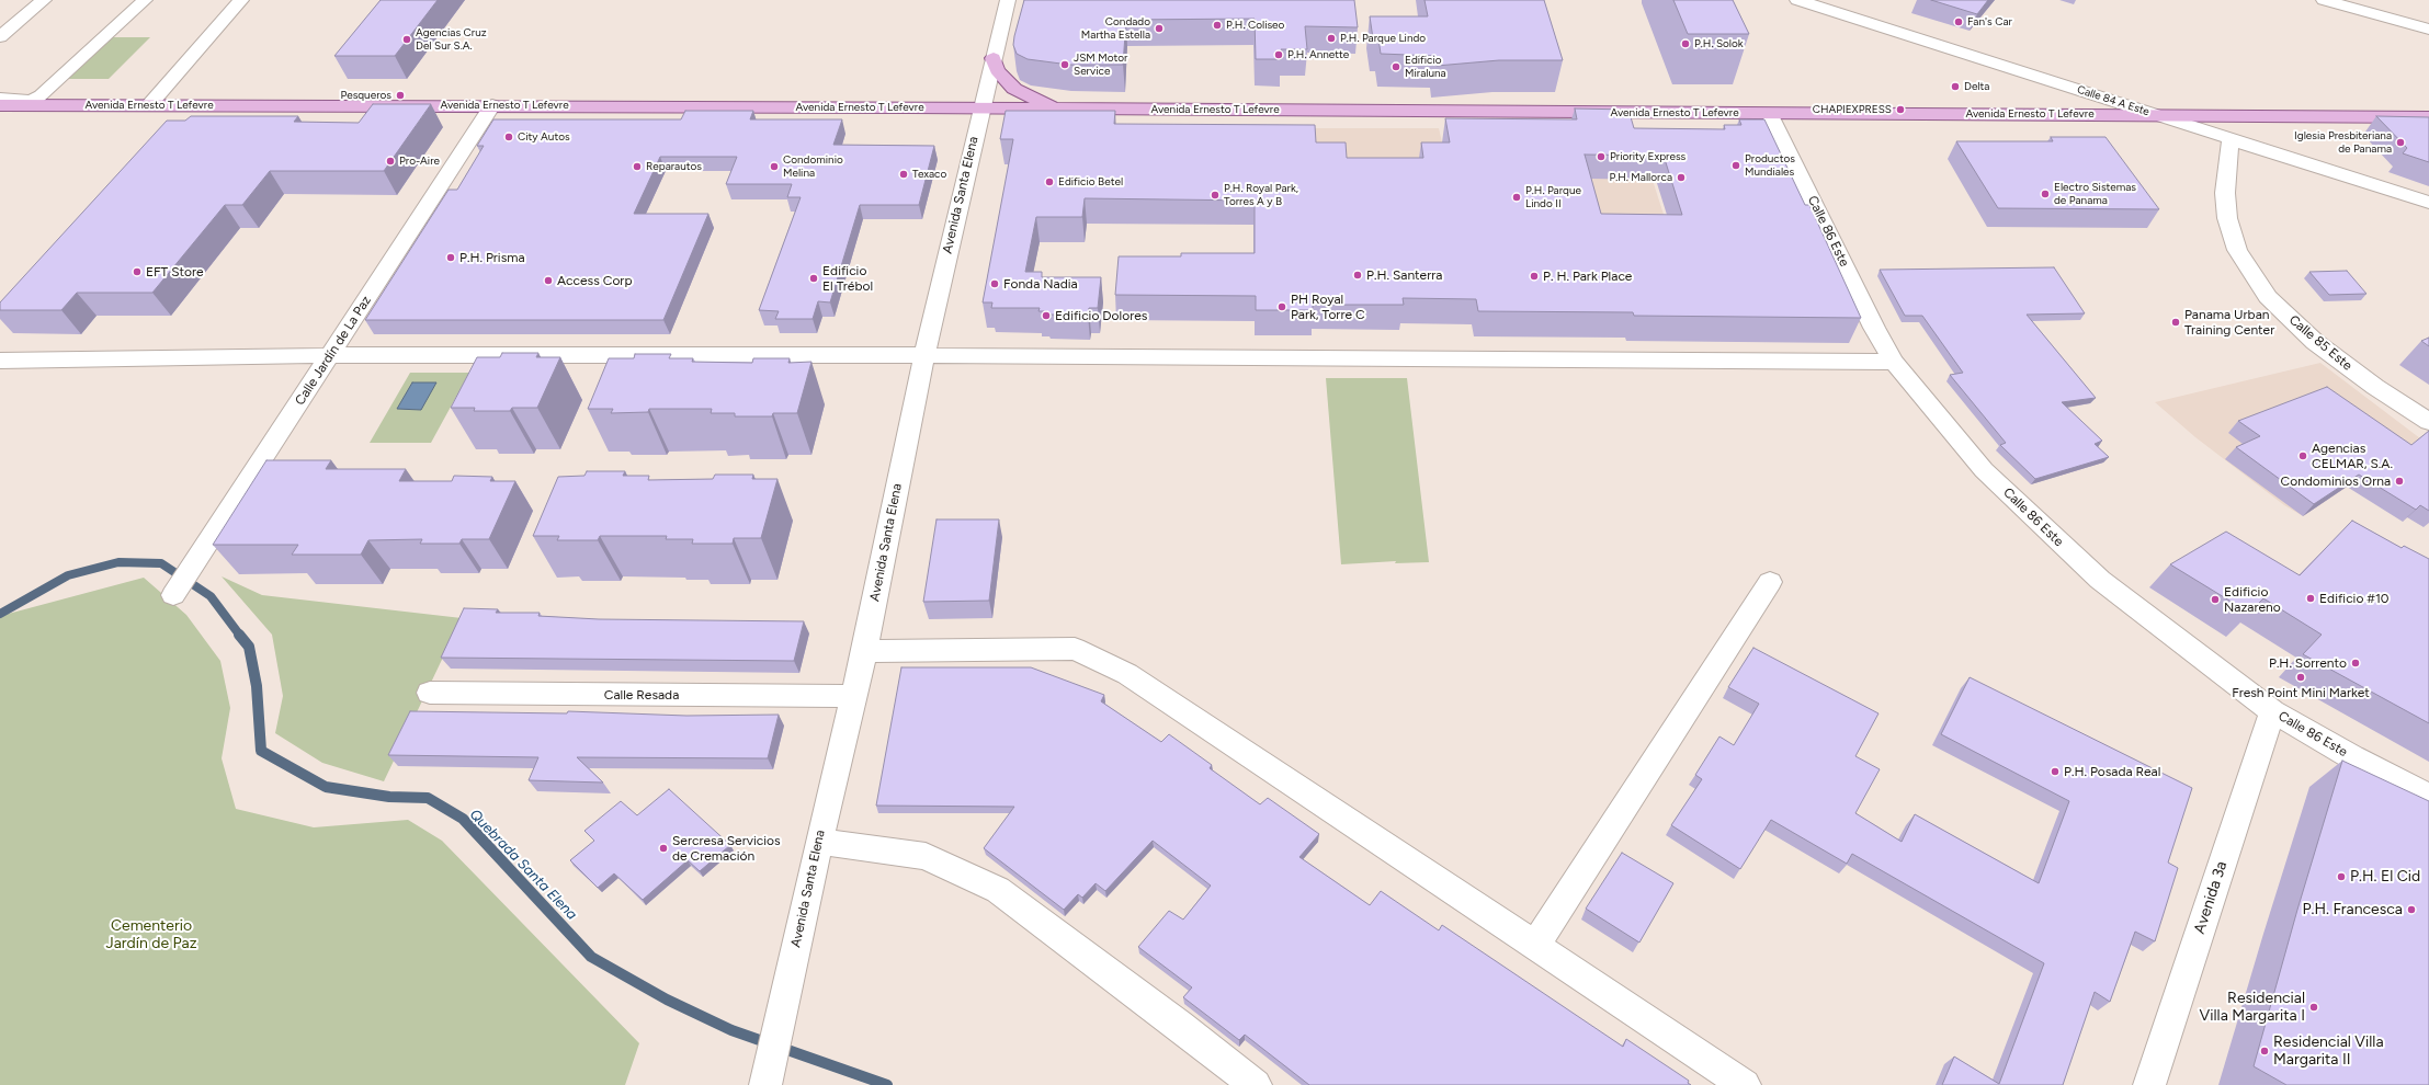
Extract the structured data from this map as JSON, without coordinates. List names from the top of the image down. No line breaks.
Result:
{"streets":{"main road":["Avenida Ernesto T Lefevre"],"street":["Calle 84 A Este","Avenida Santa Elena","Calle 86 Este","Calle 85 Este","Calle Jardín de La Paz","Calle Resada","Avenida 3a"]},"crossings":[["Calle 84 A Este","Avenida Ernesto T Lefevre"],["Calle 84 A Este","Calle 85 Este"],["Avenida Ernesto T Lefevre","Avenida Santa Elena"],["Avenida Ernesto T Lefevre","Calle 86 Este"],["Avenida Ernesto T Lefevre","Calle Jardín de La Paz"],["Avenida Santa Elena","Calle Resada"],["Calle 86 Este","Avenida 3a"]],"water":["Quebrada Santa Elena"],"parks":["Cementerio Jardín de Paz"],"places":["Fan's Car","P.H. Coliseo","Condado Martha Estella","P.H. Parque Lindo","Agencias Cruz Del Sur S.A.","P.H. Solok","P.H. Annette","JSM Motor Service","Edificio Miraluna","Delta","Pesqueros","CHAPIEXPRESS","City Autos","Iglesia Presbiteriana de Panama","Priority Express","Pro-Aire","Productos Mundiales","Reparautos","Condominio Melina","Texaco","P.H. Mallorca","Edificio Betel","Electro Sistemas de Panama","P.H. Royal Park, Torres A y B","P.H. Parque Lindo II","P.H. Prisma","EFT Store","P.H. Santerra","P. H. Park Place","Edificio El Trébol","Access Corp","Fonda Nadia","PH Royal Park, Torre C","Edificio Dolores","Panama Urban Training Center","Agencias CELMAR, S.A.","Condominios Orna","Edificio #10","Edificio Nazareno","P.H. Sorrento","Fresh Point Mini Market","P.H. Posada Real","Sercresa Servicios de Cremación","P.H. El Cid","P.H. Francesca","Residencial Villa Margarita I","Residencial Villa Margarita II"]}
